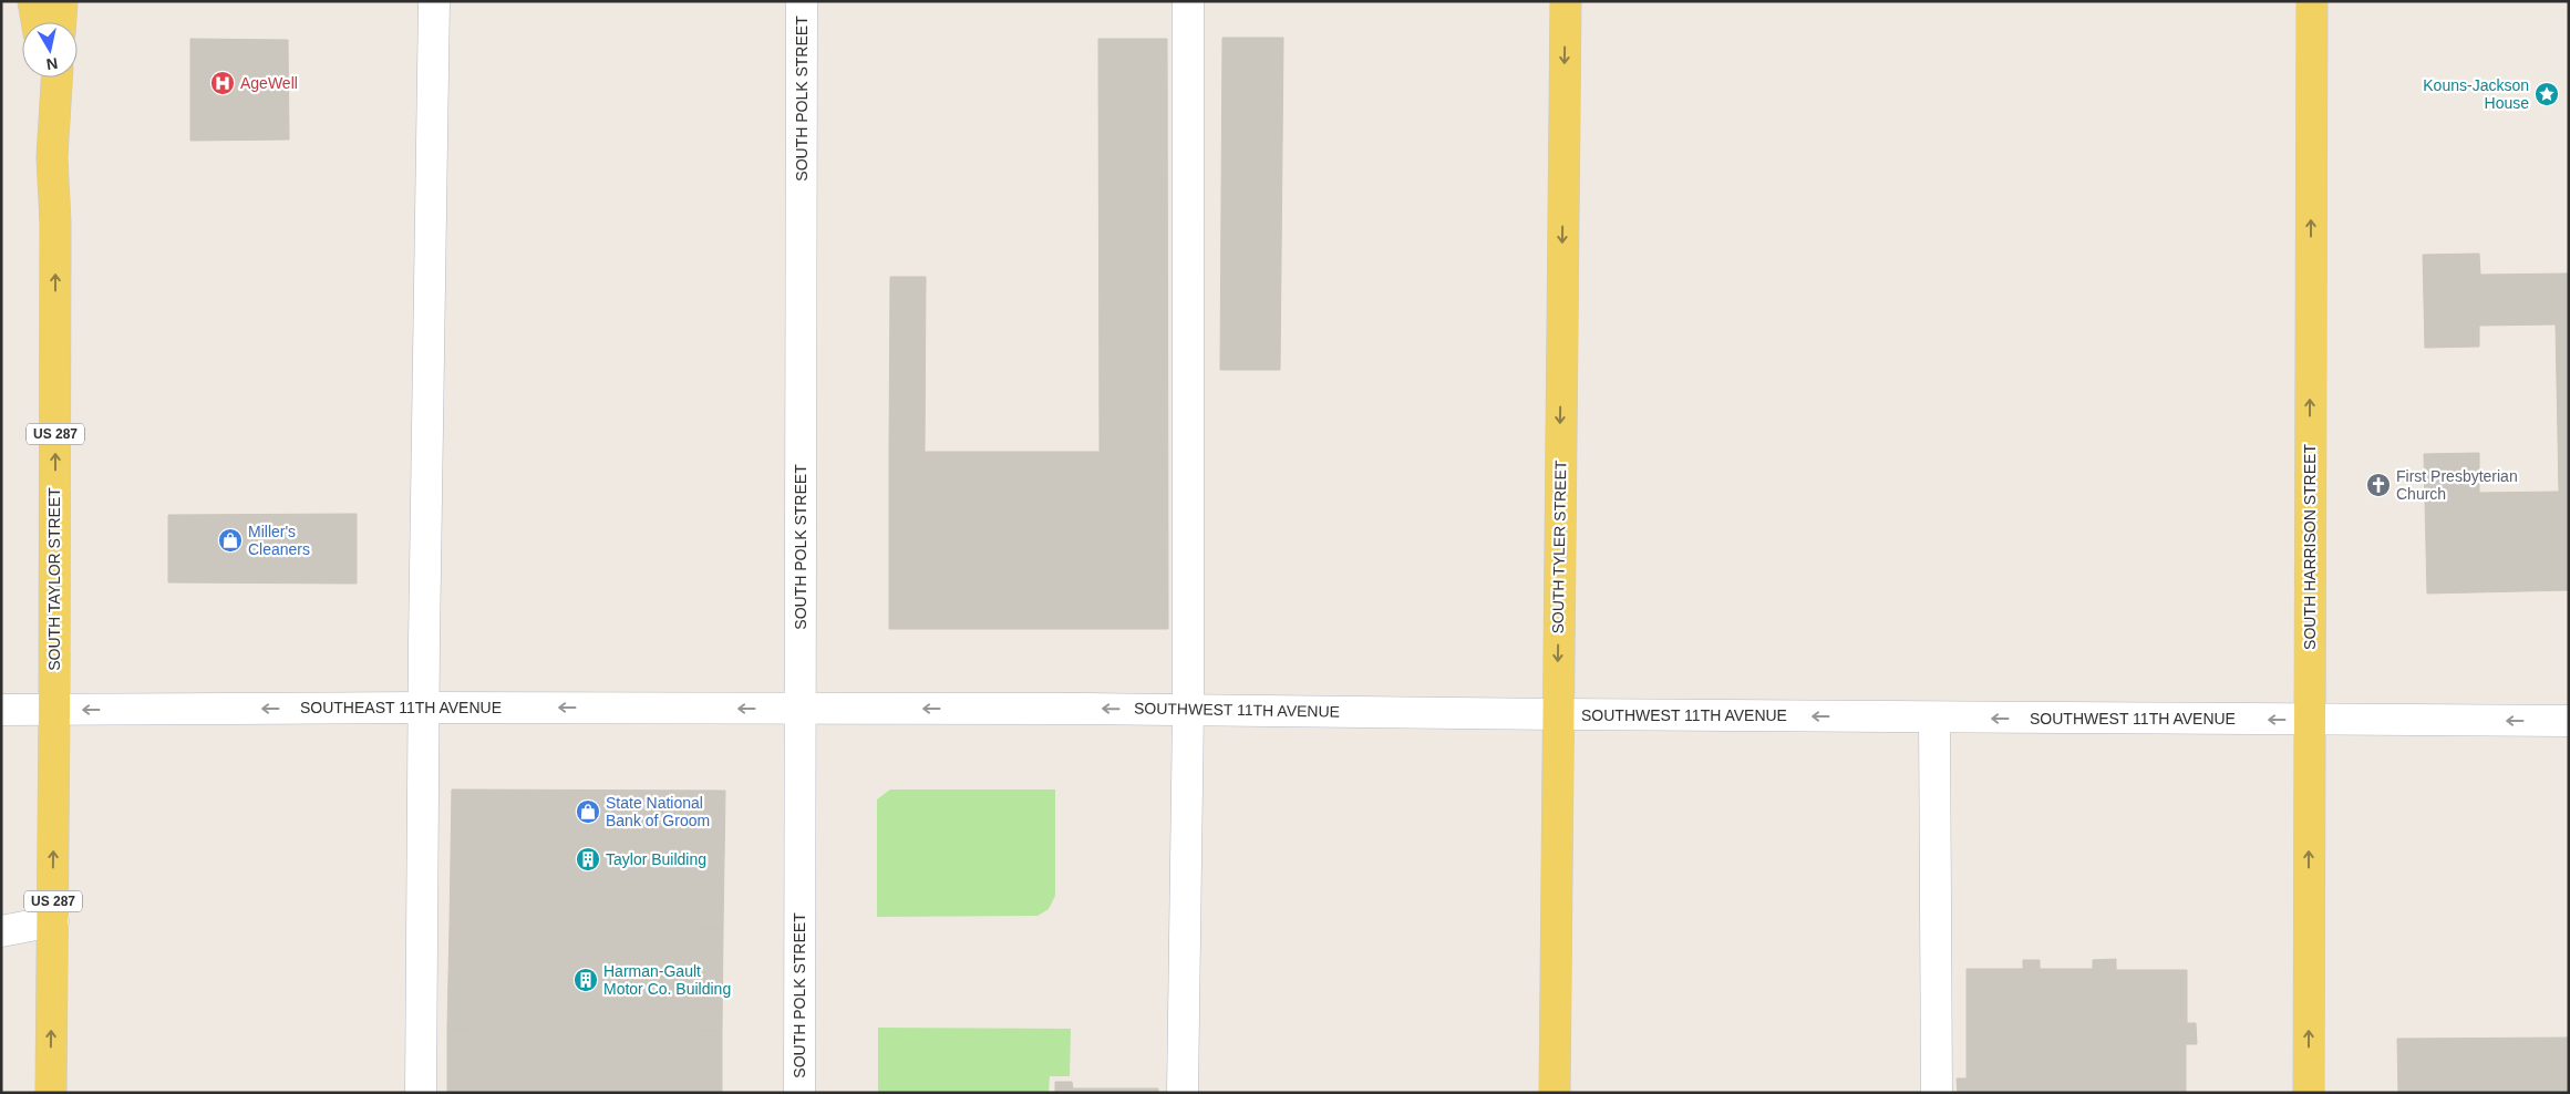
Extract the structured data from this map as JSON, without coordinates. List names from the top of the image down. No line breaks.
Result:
{"streets":{"main road":["US 287","SOUTH TYLER STREET","SOUTH HARRISON STREET","SOUTH TAYLOR STREET"],"street":["SOUTH POLK STREET","SOUTHEAST 11TH AVENUE","SOUTHWEST 11TH AVENUE"]},"crossings":[["SOUTH POLK STREET","SOUTHEAST 11TH AVENUE"],["SOUTH POLK STREET","SOUTHWEST 11TH AVENUE"],["US 287","SOUTH TAYLOR STREET"],["SOUTH TYLER STREET","SOUTHWEST 11TH AVENUE"],["SOUTH HARRISON STREET","SOUTHWEST 11TH AVENUE"],["SOUTH TAYLOR STREET","SOUTHEAST 11TH AVENUE"],["SOUTHEAST 11TH AVENUE","SOUTHWEST 11TH AVENUE"]],"one_way":["SOUTH TYLER STREET","SOUTH HARRISON STREET","SOUTH TAYLOR STREET","SOUTHEAST 11TH AVENUE","SOUTHWEST 11TH AVENUE"],"places":{"hospital":["AgeWell"],"place":["Kouns-Jackson House"],"church":["First Presbyterian Church"],"shop":["Miller's Cleaners","State National Bank of Groom"],"building":["Taylor Building","Harman-Gault Motor Co. Building"]},"north":"bottom"}
